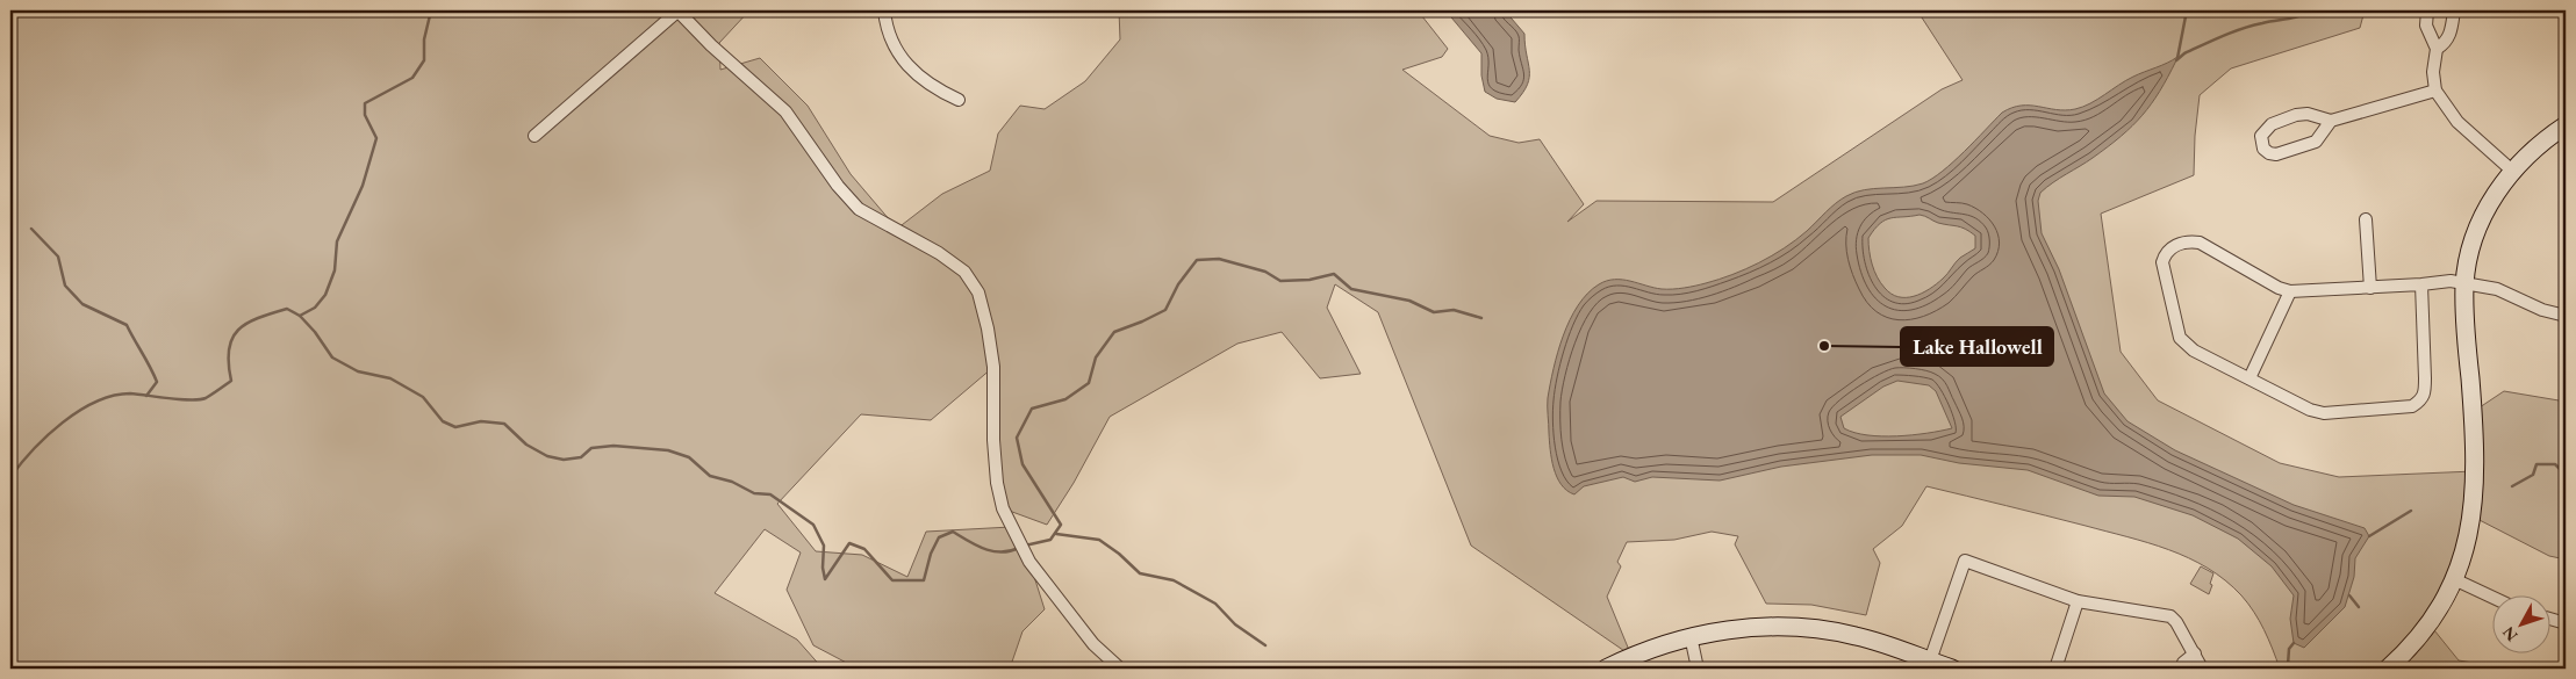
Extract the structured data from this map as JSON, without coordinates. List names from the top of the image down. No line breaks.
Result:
{"places":["Lake Hallowell"],"north":"bottom left"}
